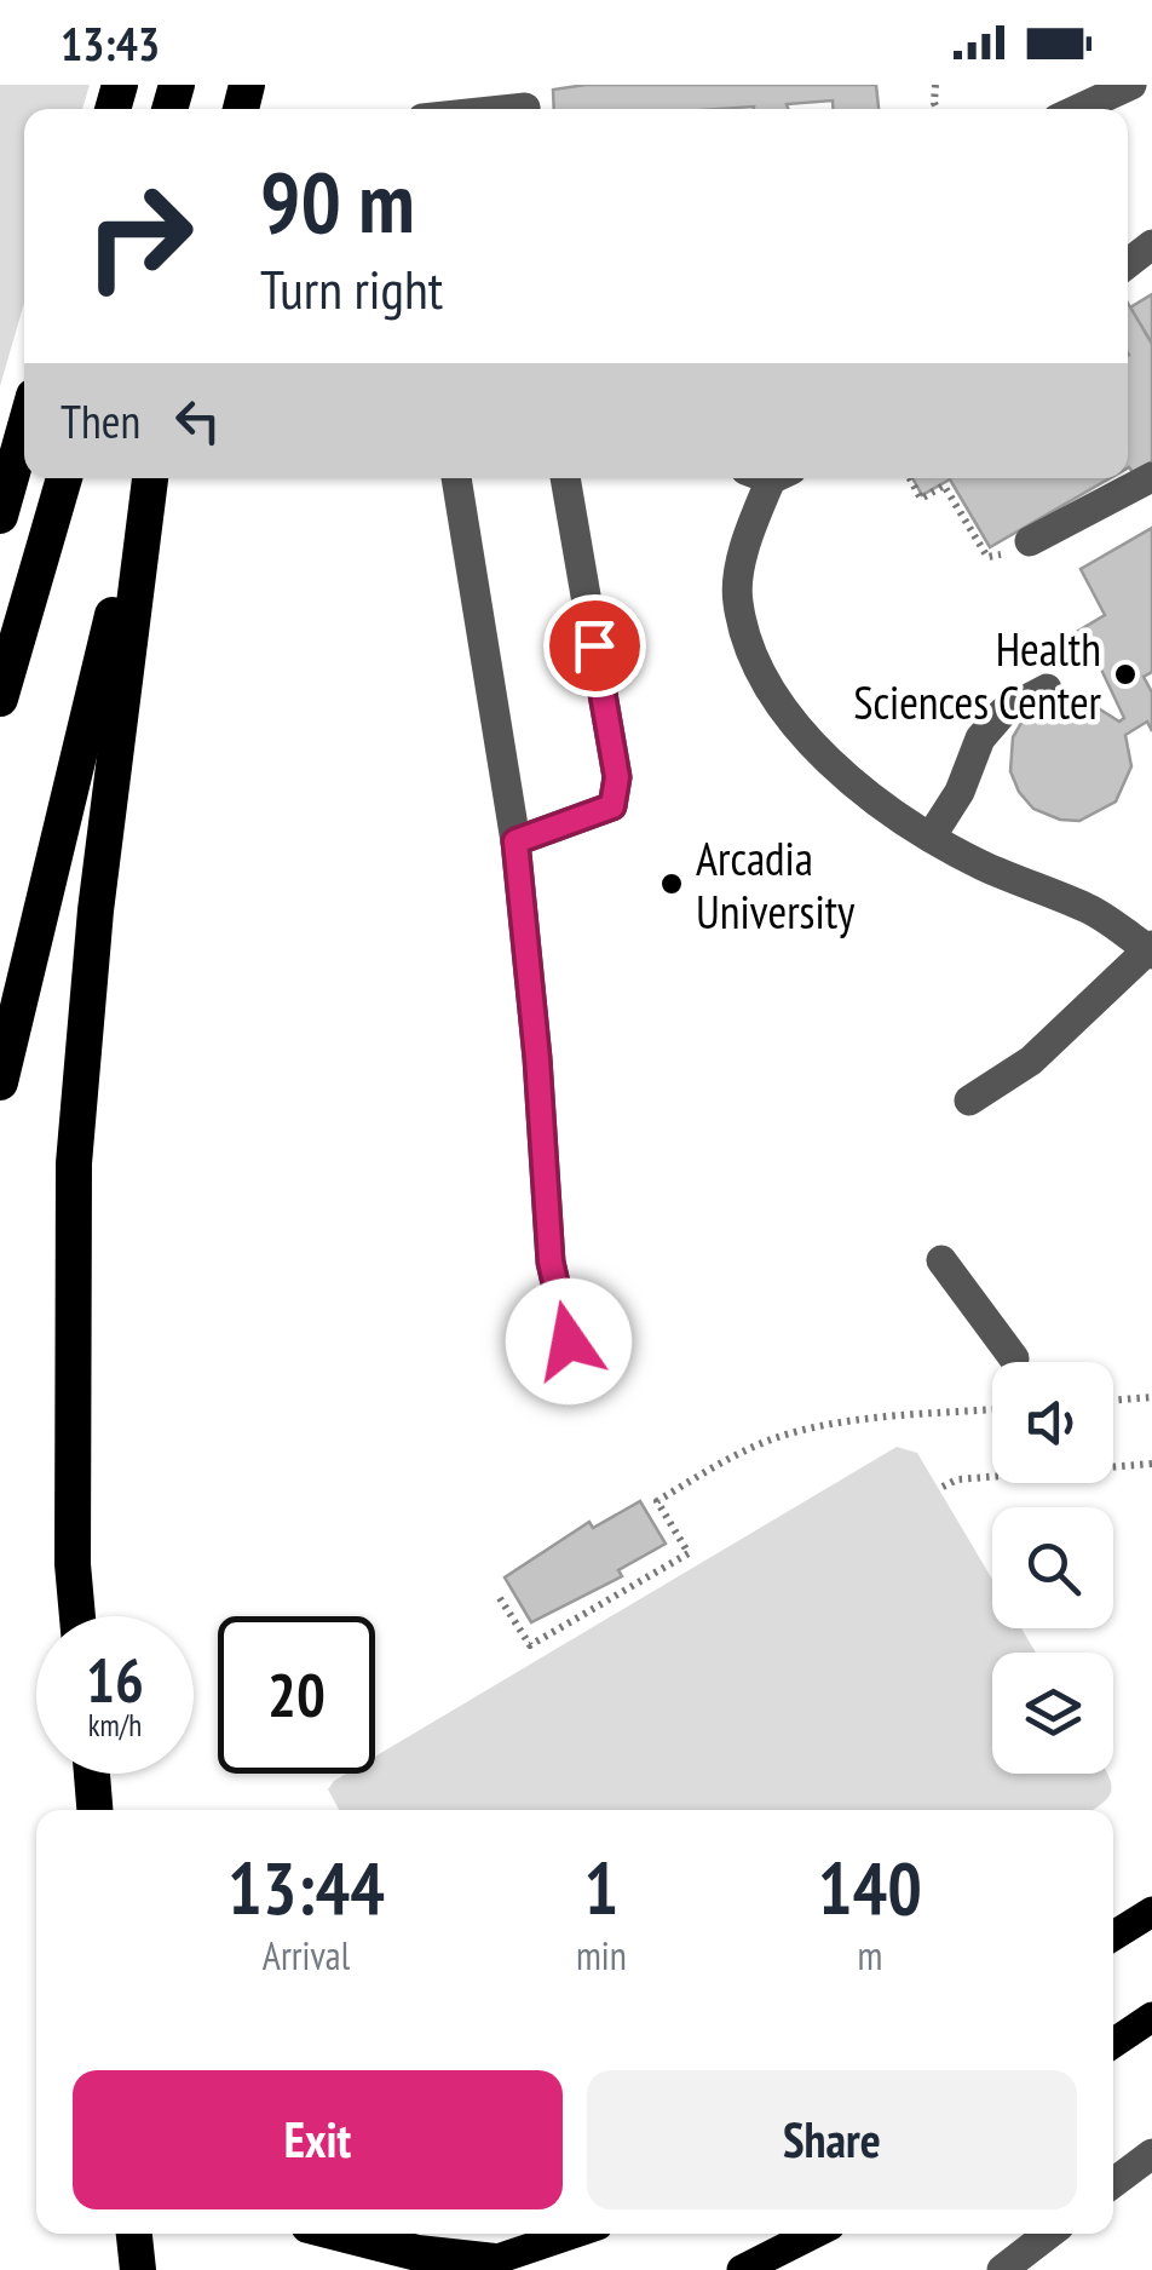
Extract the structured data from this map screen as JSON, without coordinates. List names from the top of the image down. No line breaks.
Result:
{"places":["Health Sciences Center","Arcadia University"],"page":{"status":"13:43","turn":["90 m","Turn right"],"then":"Then","speed":"16 km/h","limit":"20","eta":["13:44","Arrival","1","min","140","m"],"buttons":["Exit","Share"]}}
